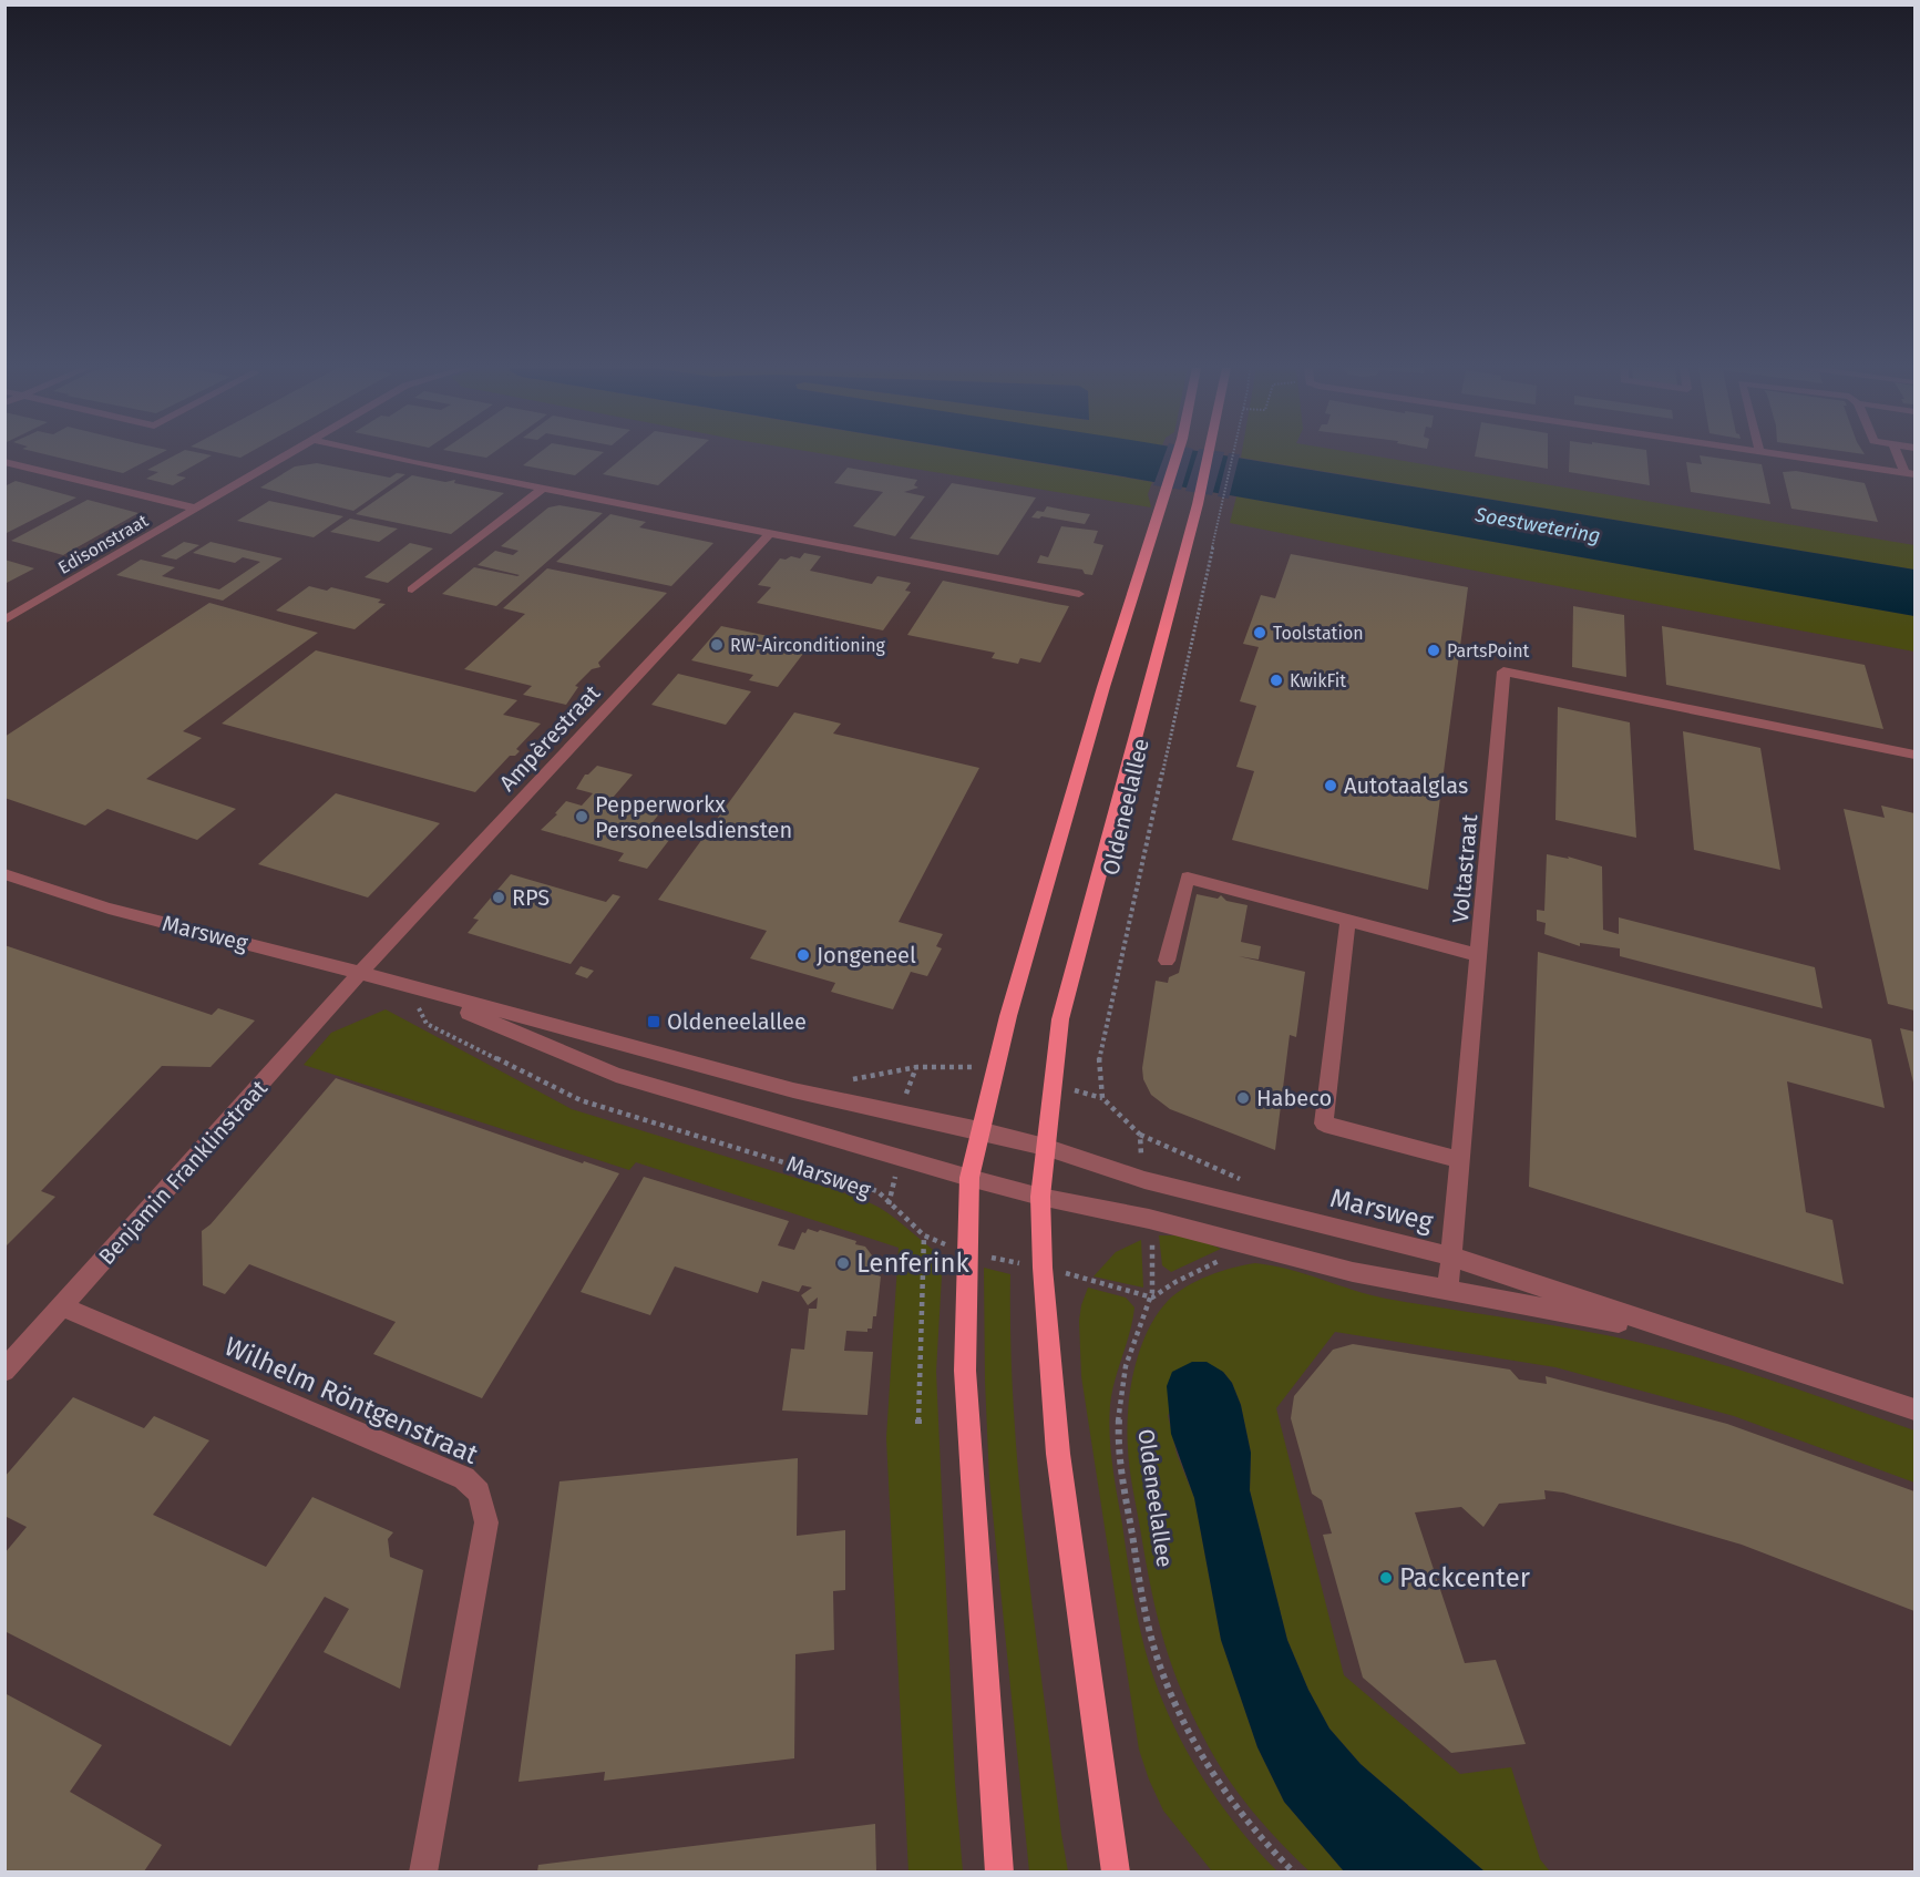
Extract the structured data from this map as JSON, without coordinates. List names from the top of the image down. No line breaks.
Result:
{"streets":{"main road":["Oldeneelallee"],"street":["Edisonstraat","Ampèrestraat","Voltastraat","Marsweg","Benjamin Franklinstraat","Wilhelm Röntgenstraat"]},"crossings":[["Ampèrestraat","Marsweg"],["Ampèrestraat","Benjamin Franklinstraat"],["Oldeneelallee","Marsweg"],["Voltastraat","Marsweg"],["Marsweg","Benjamin Franklinstraat"],["Benjamin Franklinstraat","Wilhelm Röntgenstraat"]],"water":["Soestwetering"],"places":{"other":["Toolstation","RW-Airconditioning","PartsPoint","KwikFit","Autotaalglas","Pepperworkx Personeelsdiensten","RPS","Jongeneel","Habeco","Lenferink","Packcenter"],"transit":["Oldeneelallee"]}}
